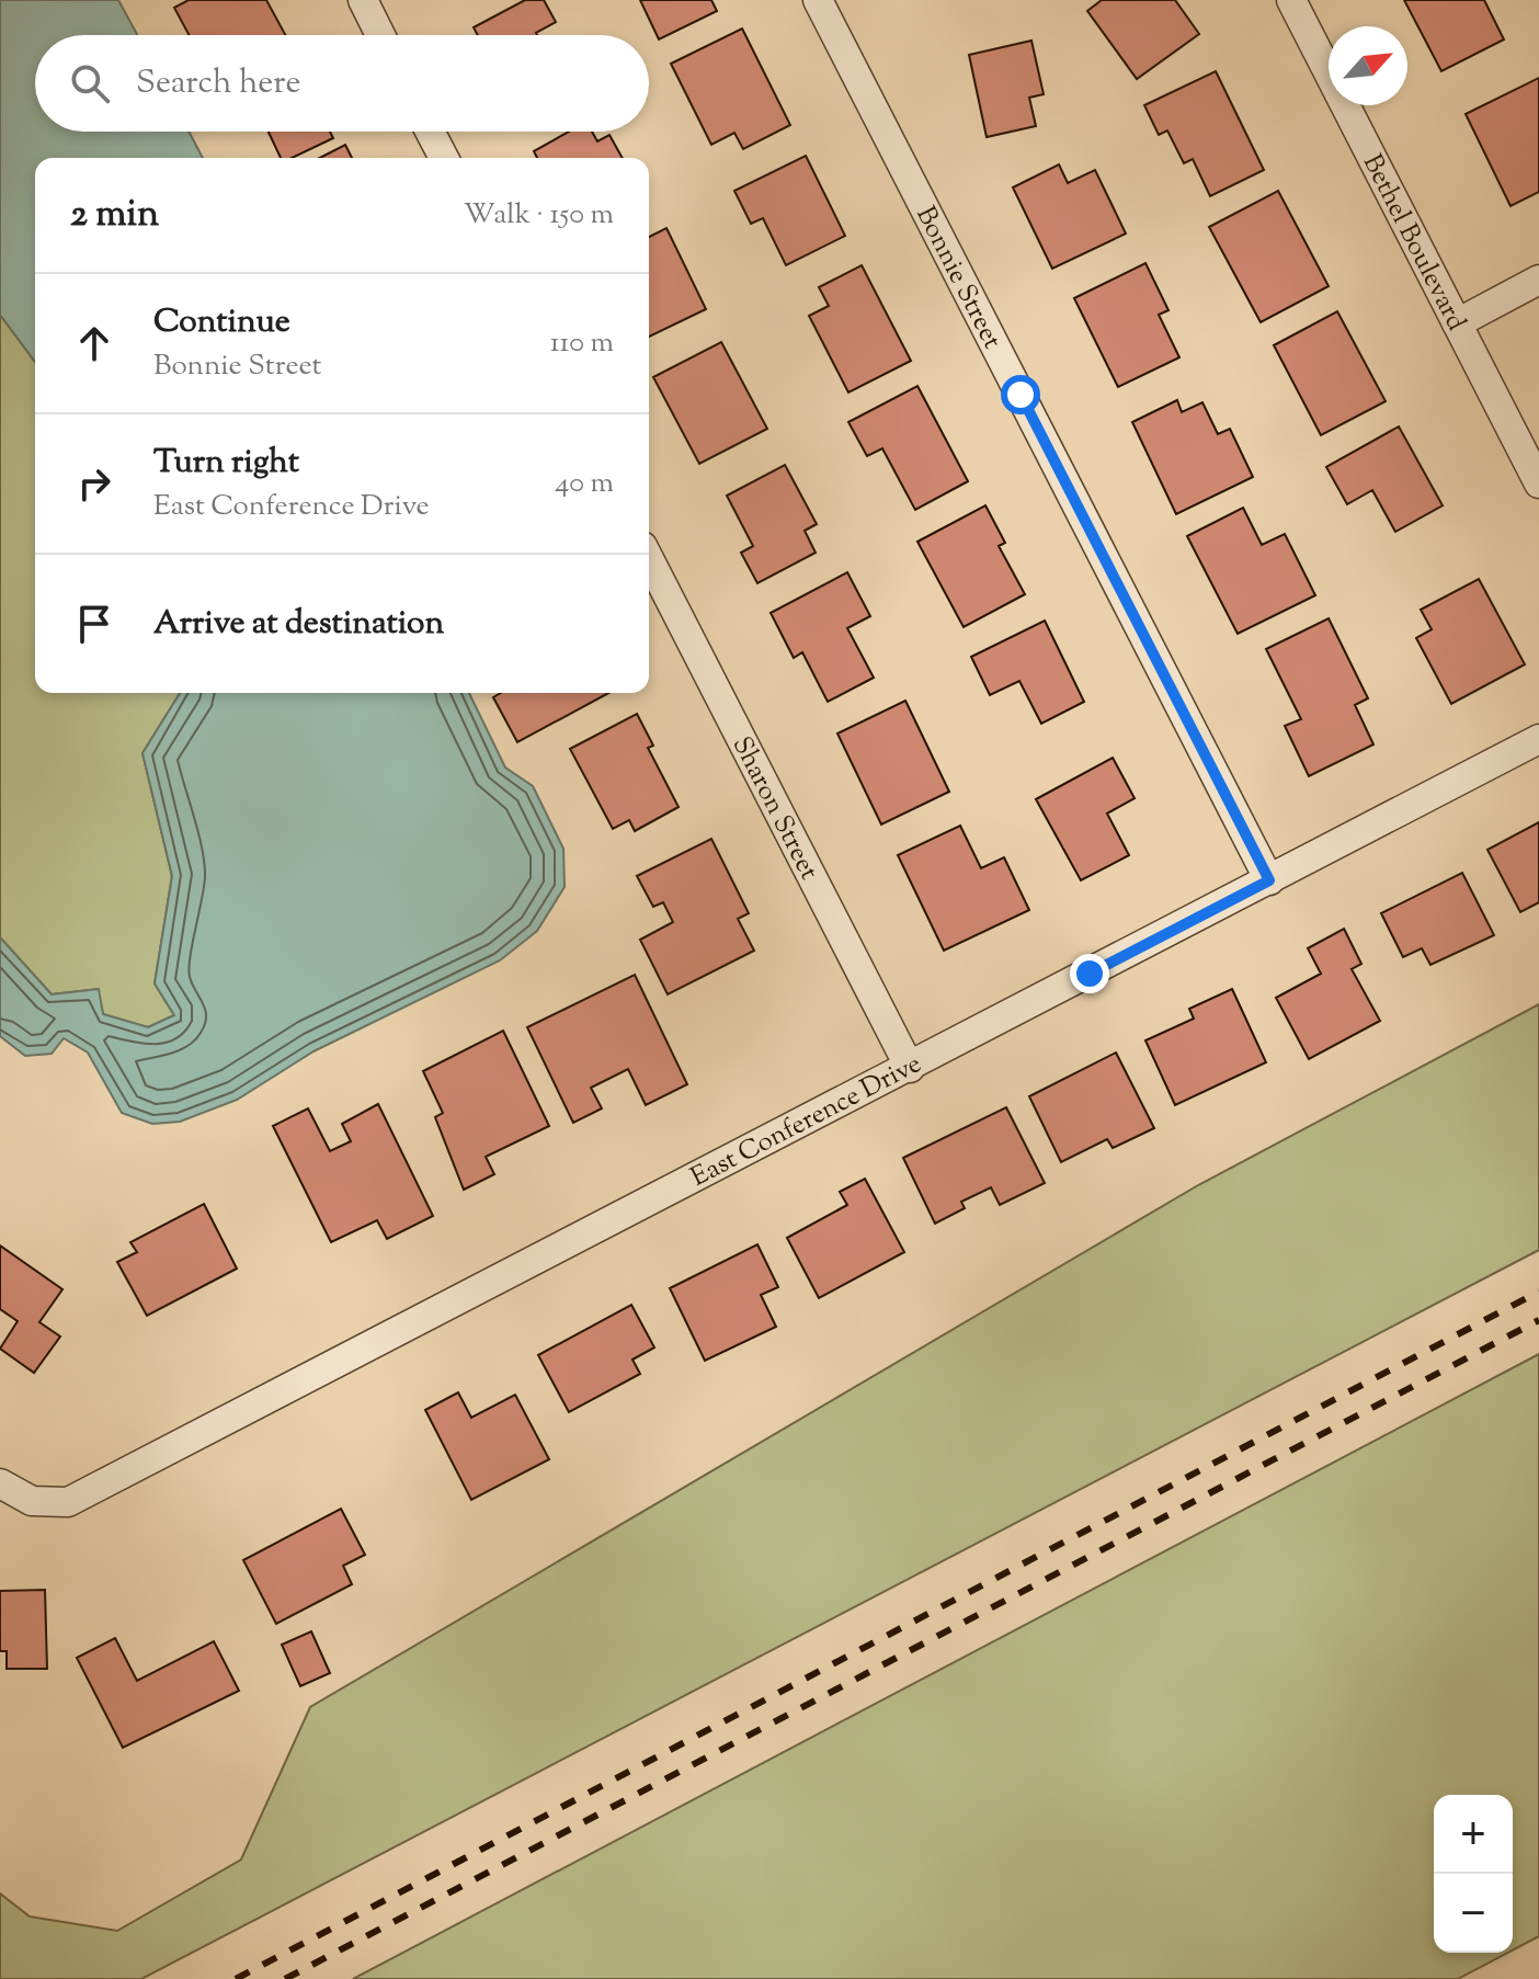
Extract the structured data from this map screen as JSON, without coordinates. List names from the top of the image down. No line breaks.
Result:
{"streets":{"street":["Bethel Boulevard","Bonnie Street","Sharon Street","East Conference Drive"]},"crossings":[["Bonnie Street","East Conference Drive"],["Sharon Street","East Conference Drive"]],"north":"top right","page":{"search":"Search here","heading":["2 min","Walk · 150 m"],"list":[["Continue","Bonnie Street","110 m"],["Turn right","East Conference Drive","40 m"],"Arrive at destination"],"map_buttons":["+","−"]}}
